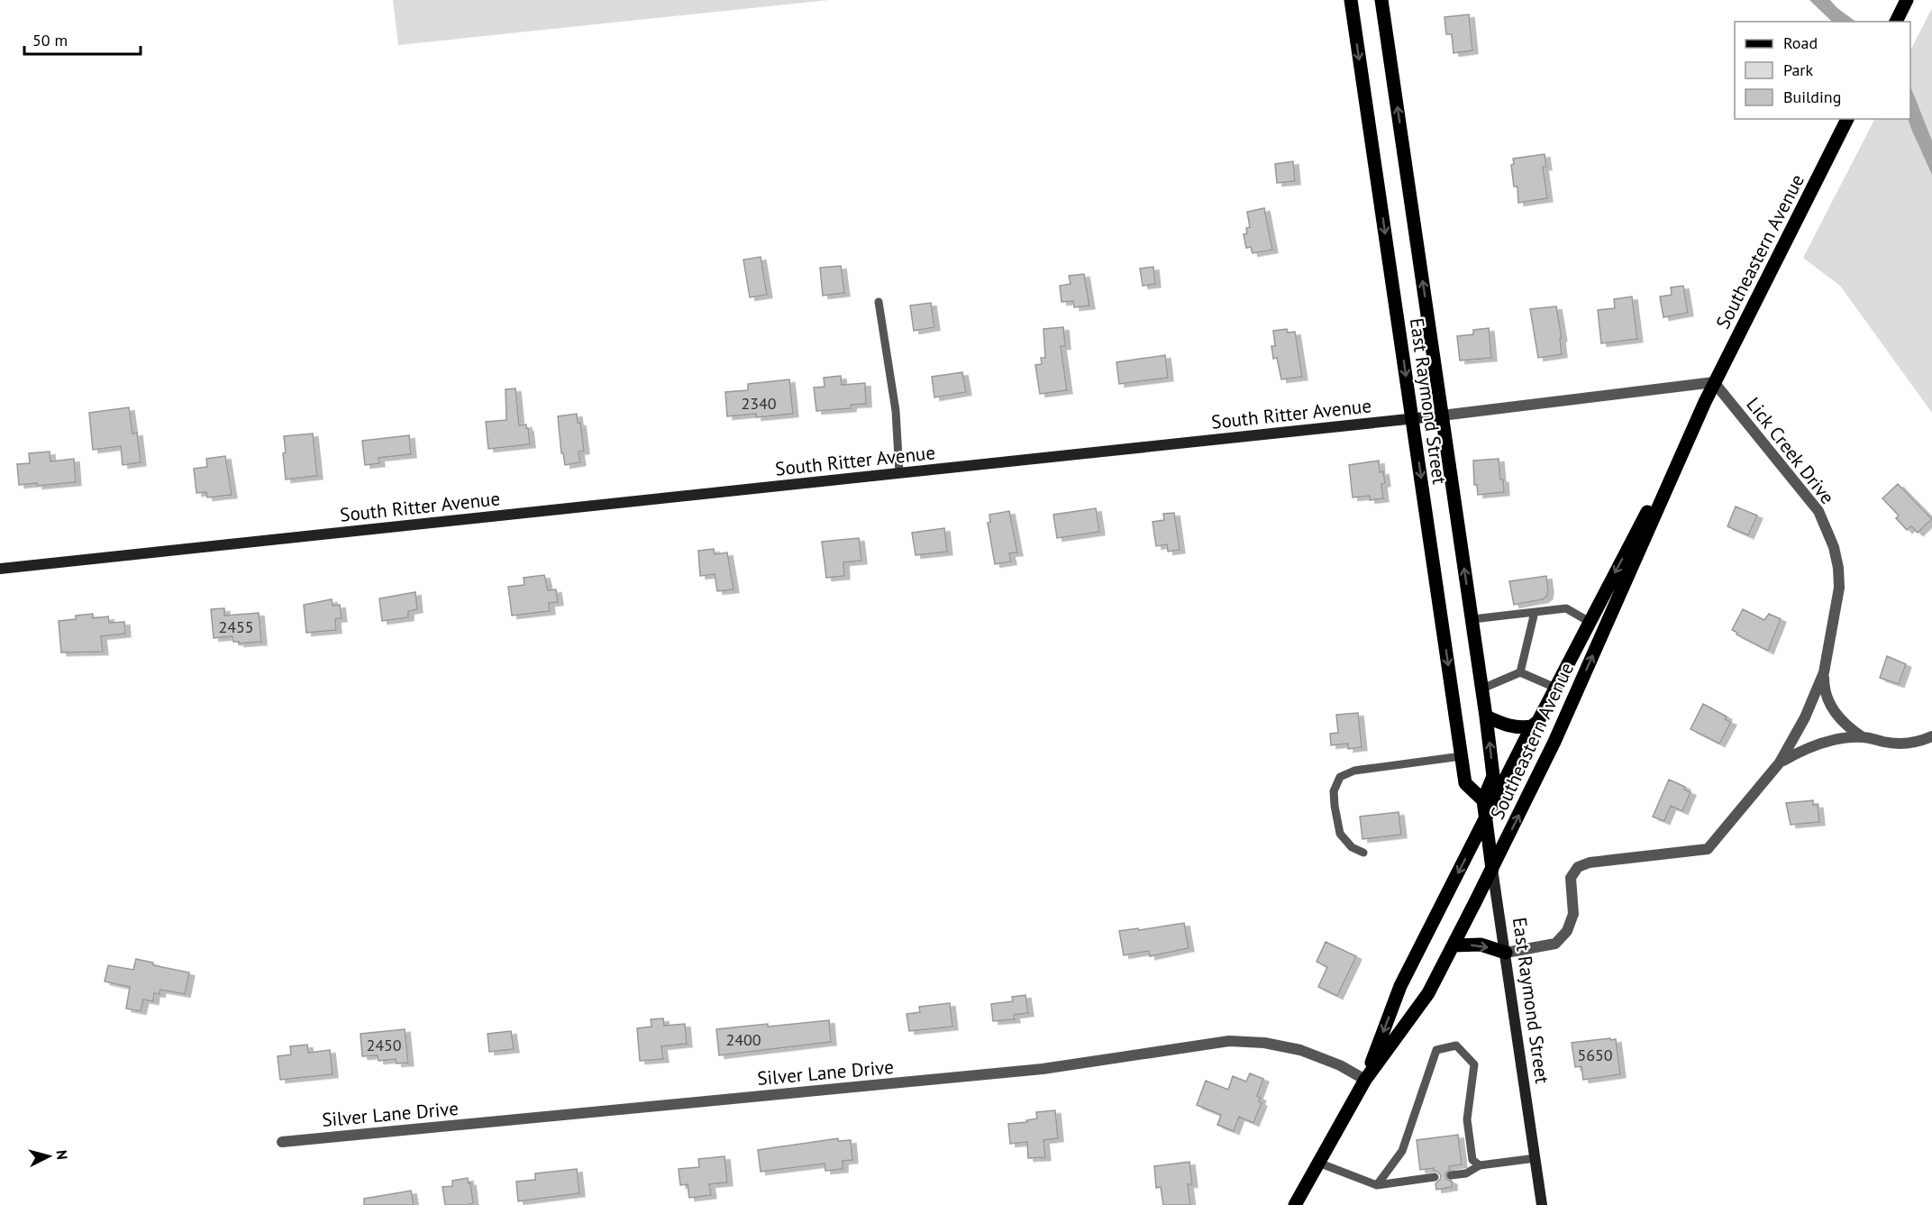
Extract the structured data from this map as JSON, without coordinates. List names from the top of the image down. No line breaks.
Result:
{"streets":{"main road":["Southeastern Avenue","East Raymond Street"],"street":["South Ritter Avenue","Lick Creek Drive","Silver Lane Drive"]},"crossings":[["Southeastern Avenue","East Raymond Street"],["Southeastern Avenue","South Ritter Avenue"],["Southeastern Avenue","Lick Creek Drive"],["Southeastern Avenue","Silver Lane Drive"],["East Raymond Street","South Ritter Avenue"],["East Raymond Street","Lick Creek Drive"],["South Ritter Avenue","Lick Creek Drive"]],"house_numbers":["2340","2455","2400","2450","5650"],"legend":["Road","Park","Building"],"scale_bar":"50 m","north":"right"}
